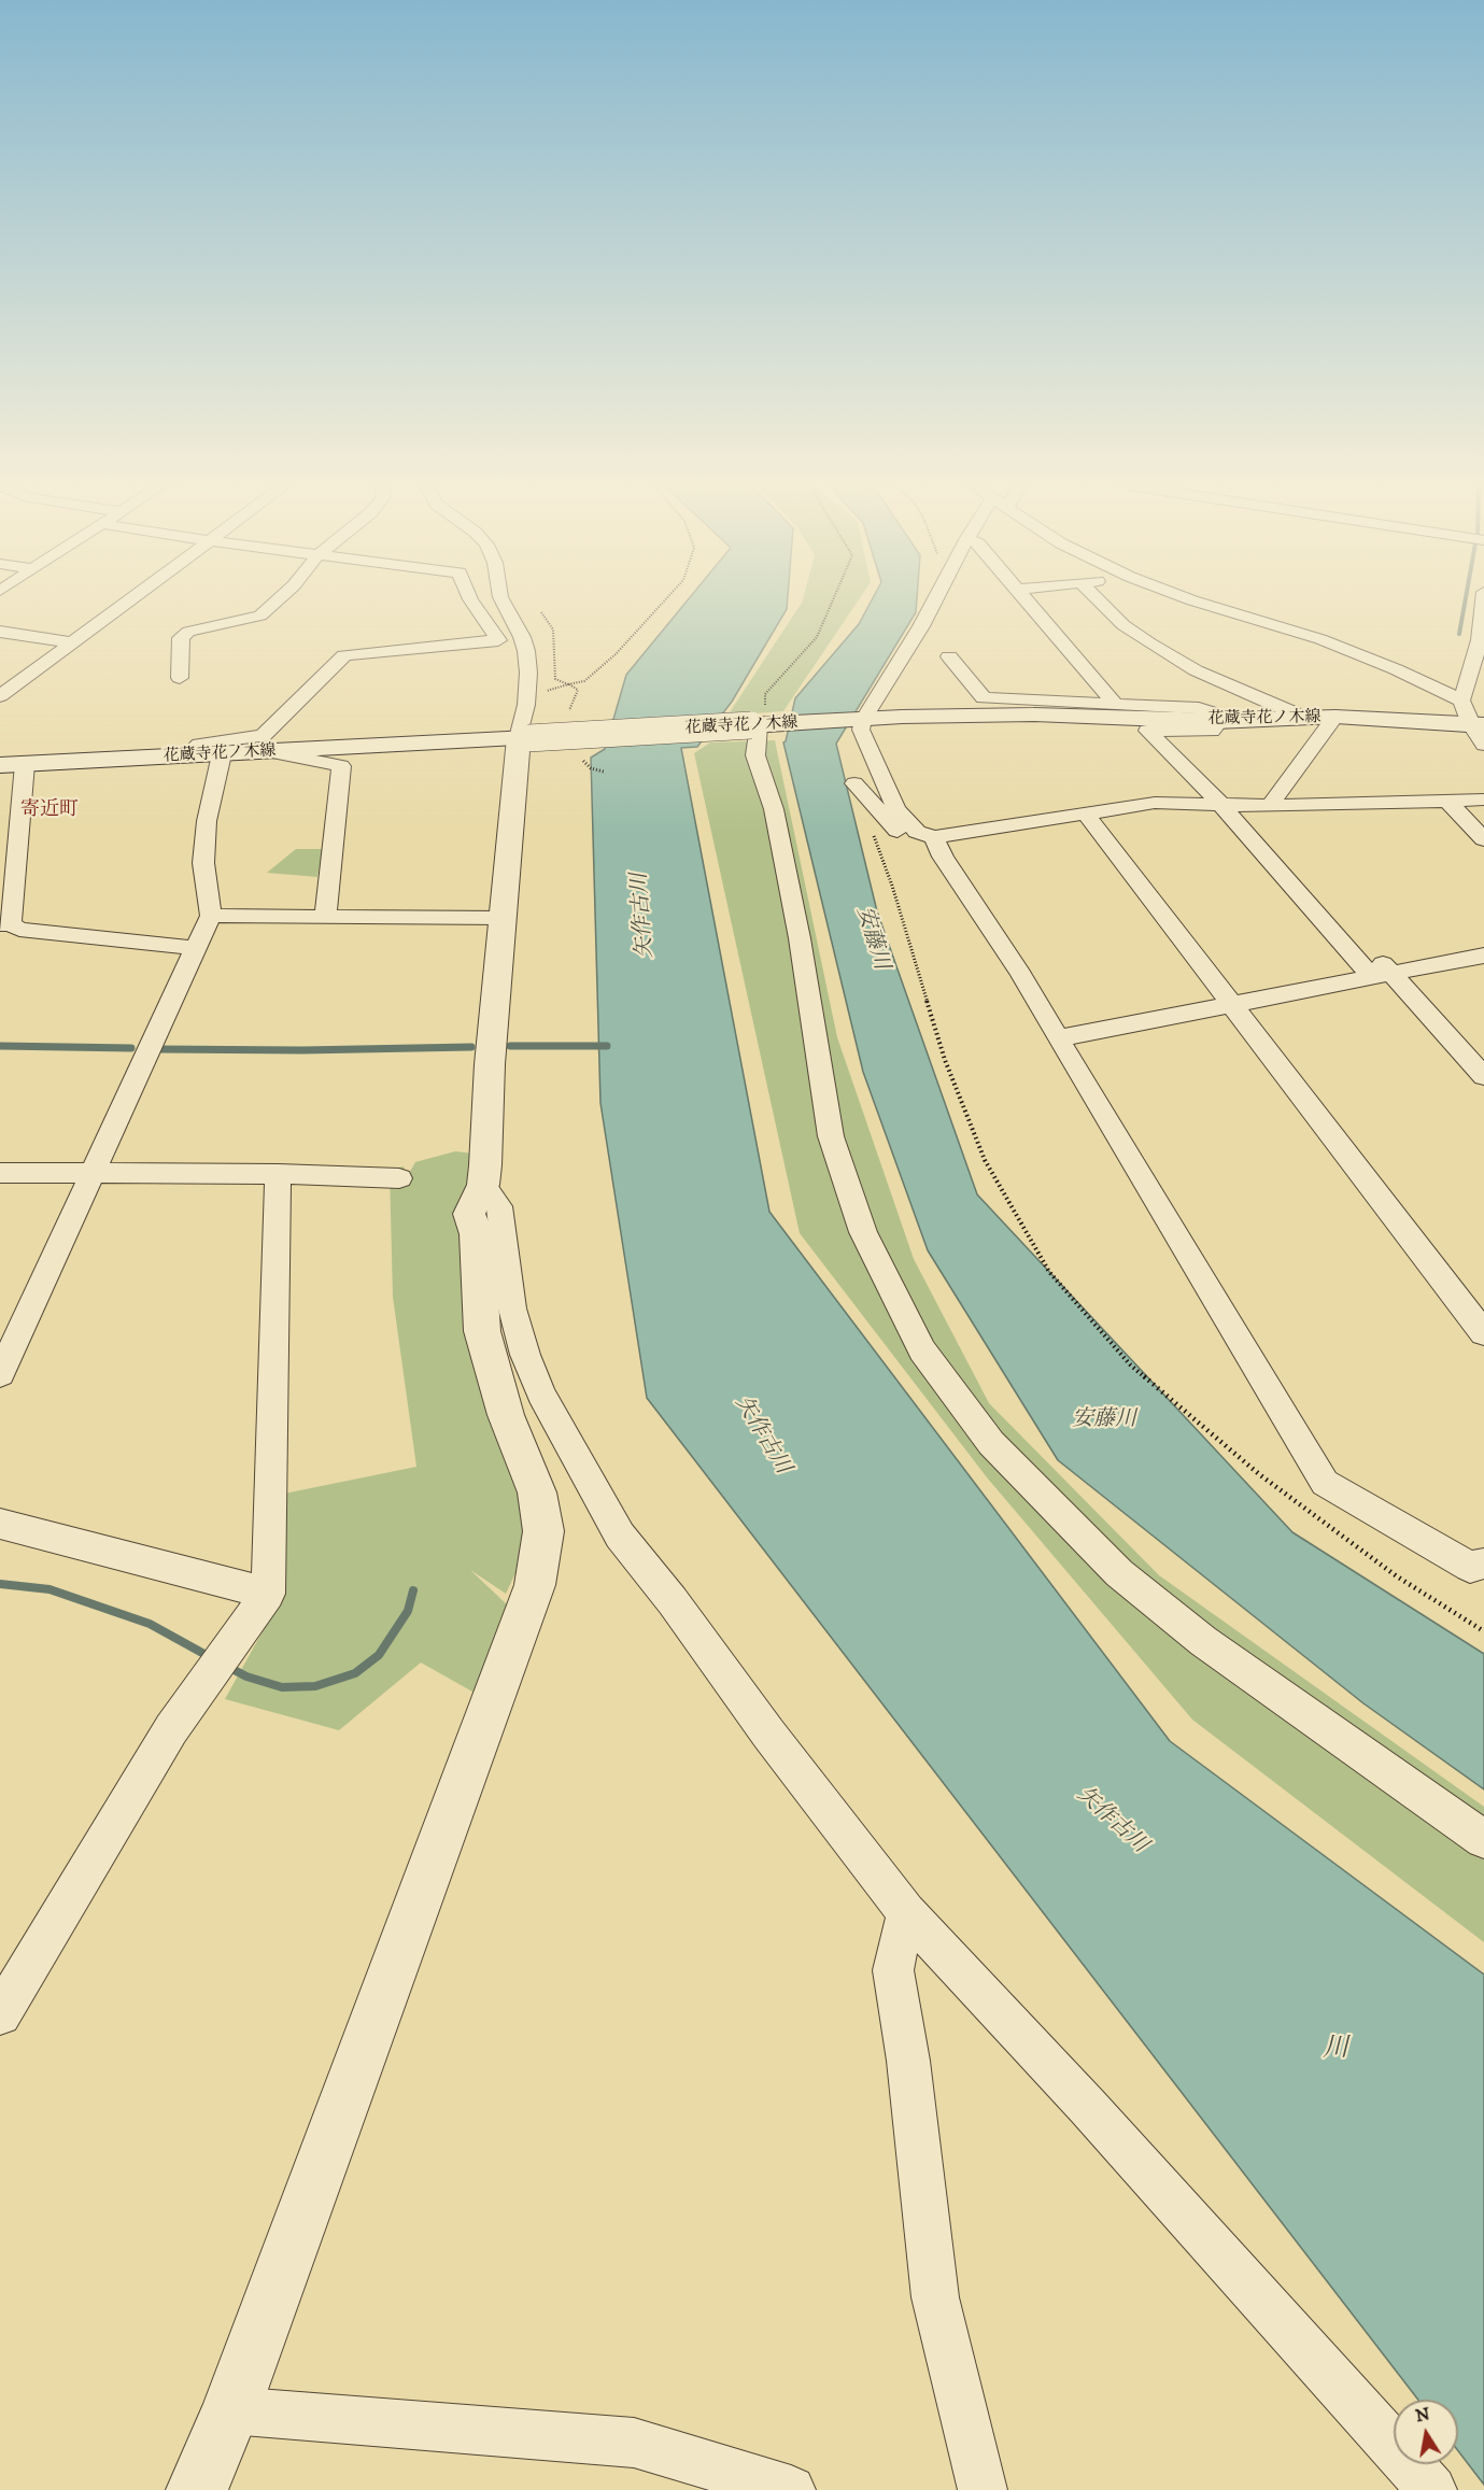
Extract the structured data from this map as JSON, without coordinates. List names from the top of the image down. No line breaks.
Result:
{"streets":{"main road":["花蔵寺花ノ木線"]},"districts":["寄近町"],"water":["矢作古川","安藤川","川"],"north":"top"}
